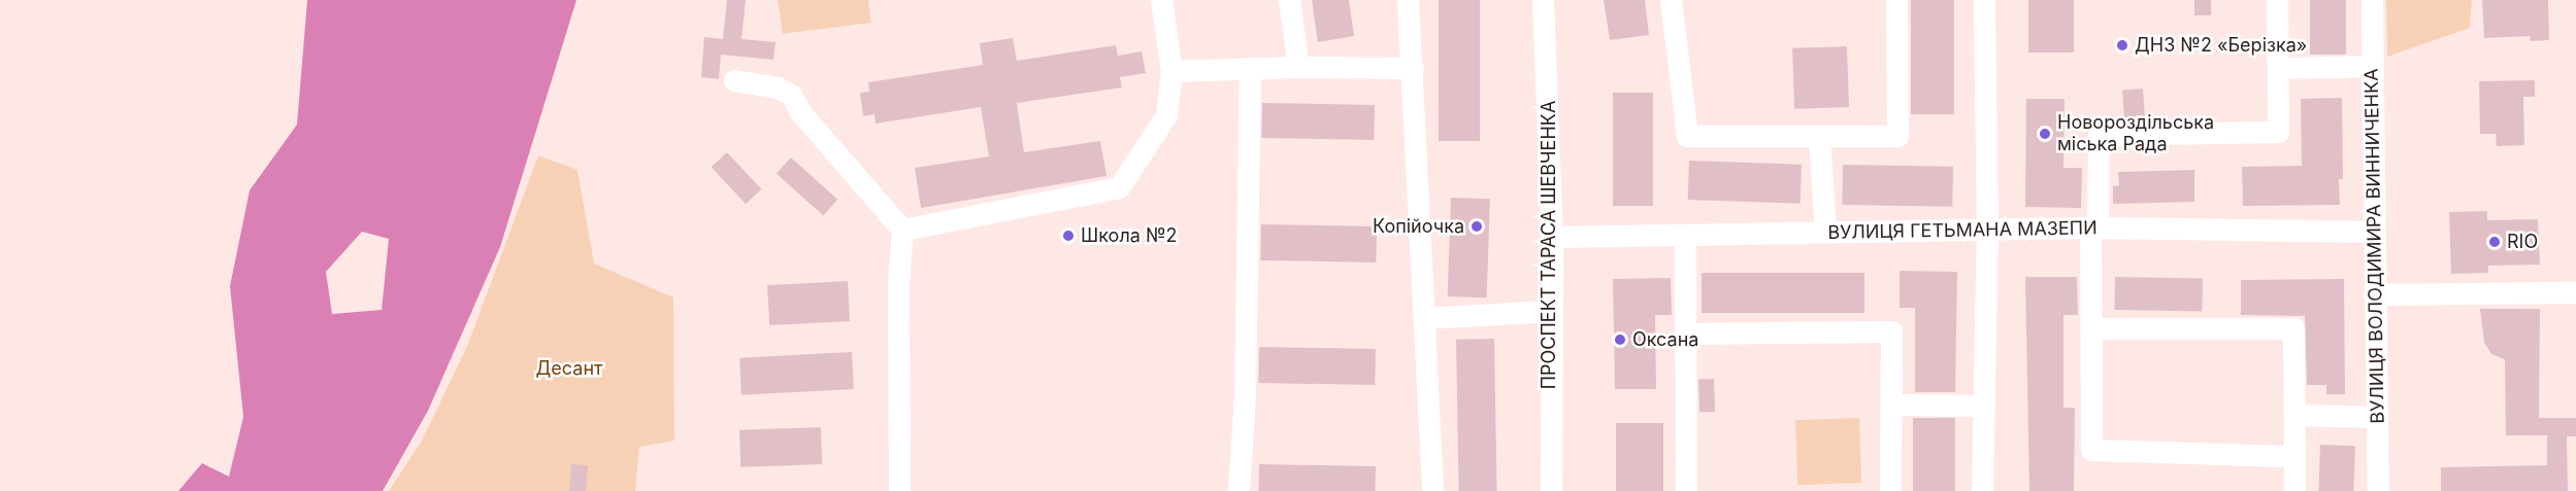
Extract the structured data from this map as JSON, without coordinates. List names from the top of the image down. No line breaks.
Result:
{"streets":{"street":["ВУЛИЦЯ ГЕТЬМАНА МАЗЕПИ","ПРОСПЕКТ ТАРАСА ШЕВЧЕНКА","ВУЛИЦЯ ВОЛОДИМИРА ВИННИЧЕНКА"]},"crossings":[["ВУЛИЦЯ ГЕТЬМАНА МАЗЕПИ","ПРОСПЕКТ ТАРАСА ШЕВЧЕНКА"],["ВУЛИЦЯ ГЕТЬМАНА МАЗЕПИ","ВУЛИЦЯ ВОЛОДИМИРА ВИННИЧЕНКА"]],"parks":["Десант"],"places":["ДНЗ №2 «Берізка»","Новороздільська міська Рада","Копійочка","Школа №2","RIO","Оксана"]}
